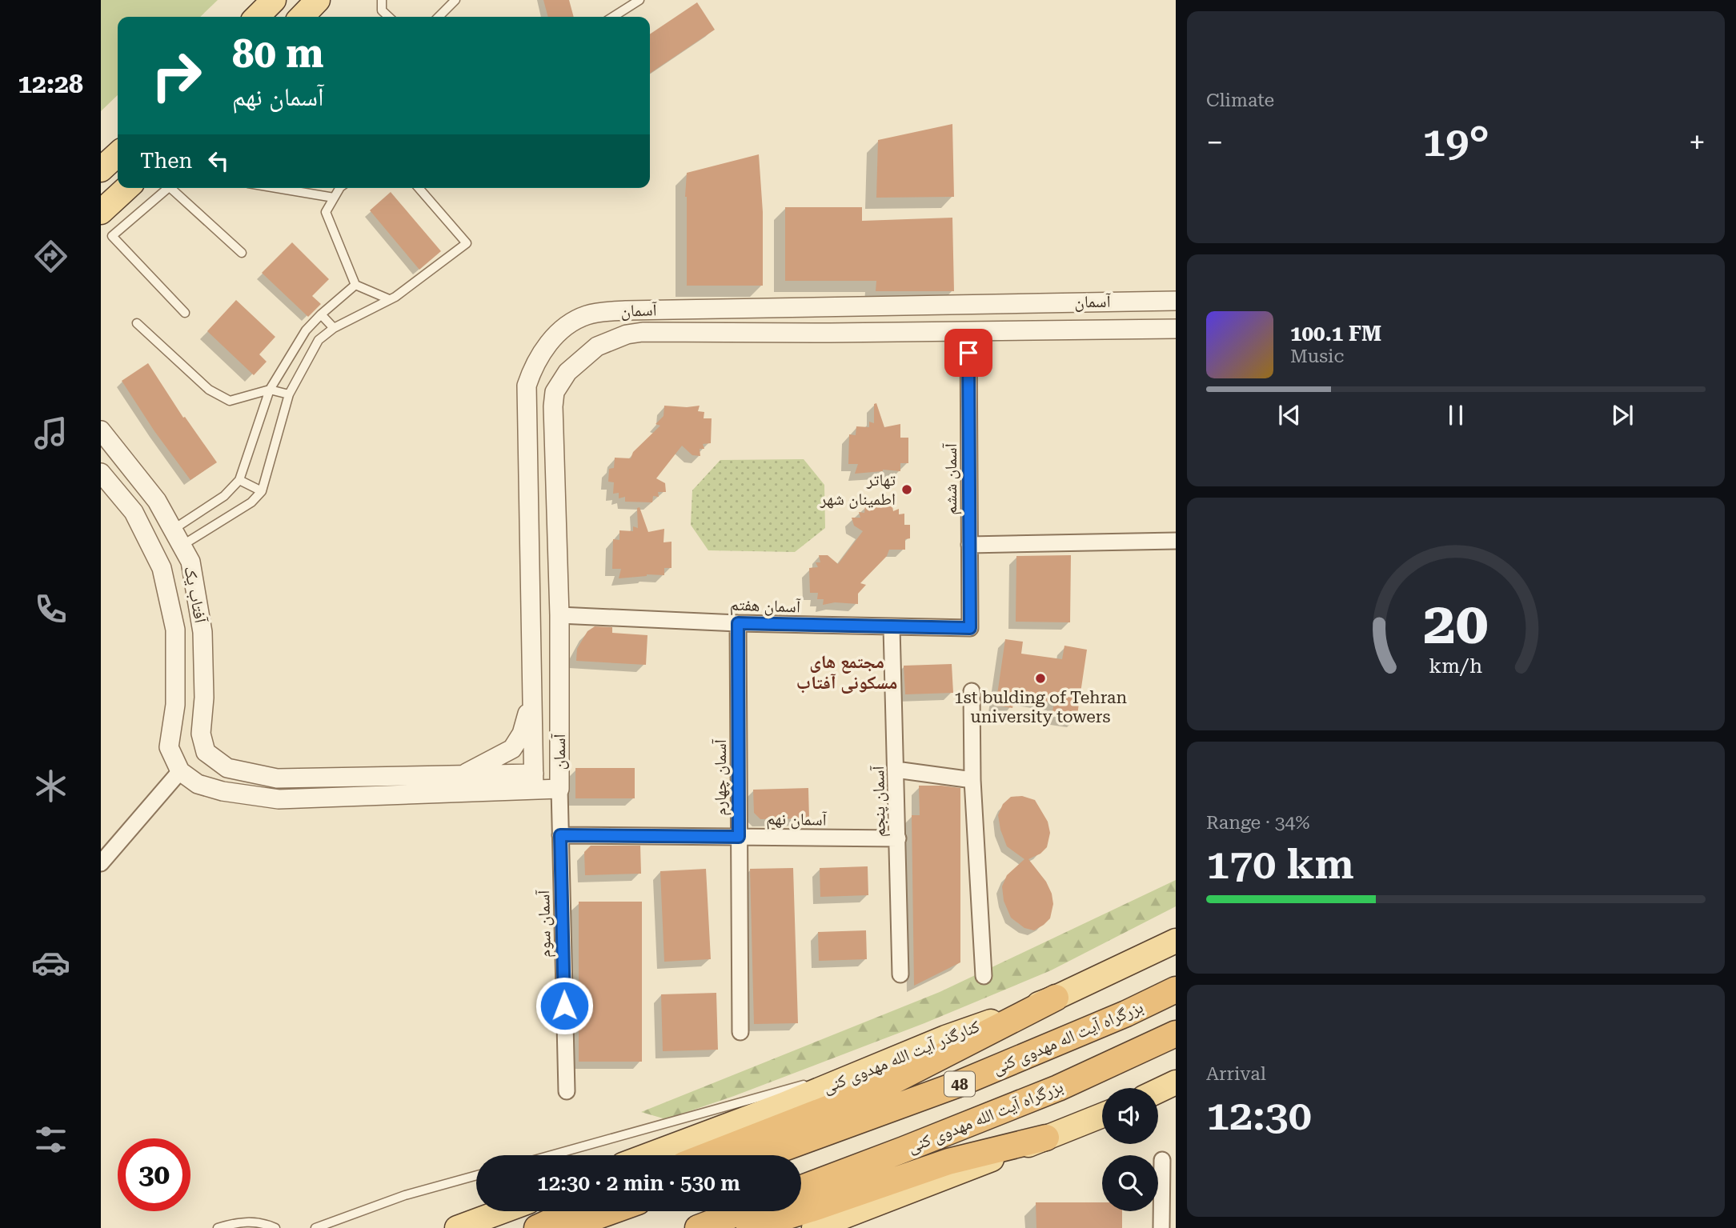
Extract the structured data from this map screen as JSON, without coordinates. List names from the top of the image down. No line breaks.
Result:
{"streets":{"highway":["بزرگراه آیت اله مهدوی کنی","48","بزرگراه آیت الله مهدوی کنی"],"main road":["کنارگذر آیت الله مهدوی کنی"],"street":["آسمان","آسمان ششم","آفتاب یک","آسمان هفتم","آسمان چهارم","آسمان پنجم","آسمان نهم","آسمان سوم"]},"crossings":[["آسمان","آسمان ششم"],["آسمان","آفتاب یک"],["آسمان","آسمان هفتم"],["آسمان","آسمان سوم"],["آسمان ششم","آسمان هفتم"],["آسمان هفتم","آسمان چهارم"],["آسمان هفتم","آسمان پنجم"],["آسمان چهارم","آسمان نهم"],["آسمان پنجم","آسمان نهم"],["آسمان نهم","آسمان سوم"]],"districts":["مجتمع های مسکونی آفتاب"],"places":["تهاتر اطمینان شهر","1st bulding of Tehran university towers"],"page":{"tabs":"12:28","tile":["Climate",["Range · 34%","170 km"],["Arrival","12:30"]],"turn":["80 m","آسمان نهم"],"heat":["−","19°","+"],"then":"Then","song":["100.1 FM","Music"],"limit":"30","trip":"12:30 · 2 min · 530 m","gauge":["20","km/h"]}}
